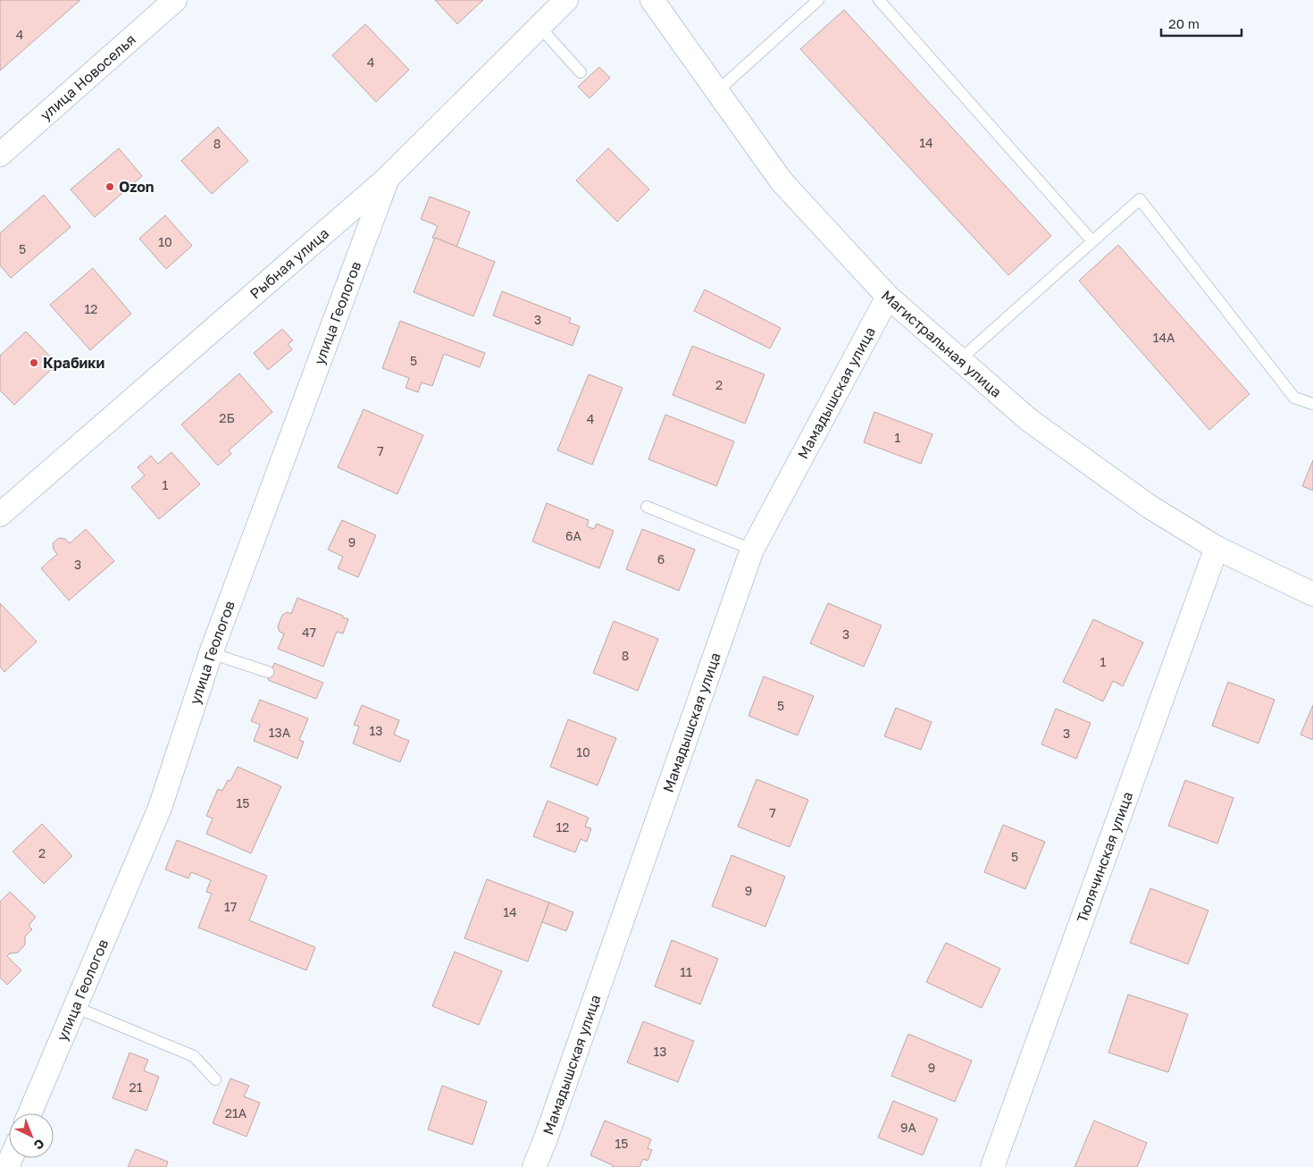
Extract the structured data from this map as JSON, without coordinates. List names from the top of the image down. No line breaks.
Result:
{"streets":{"street":["улица Новоселья","Рыбная улица","улица Геологов","Магистральная улица","Мамадышская улица","Тюлячинская улица"]},"crossings":[["Рыбная улица","улица Геологов"],["Магистральная улица","Мамадышская улица"],["Магистральная улица","Тюлячинская улица"]],"places":["Ozon","Крабики"],"house_numbers":["4","4","14","8","10","5","12","3","14А","5","2","2Б","4","1","7","1","6А","9","6","3","47","3","8","1","5","13","13А","3","10","15","7","12","2","5","9","17","14","11","13","9","21","21А","9А","15"],"scale_bar":"20 m","north":"bottom right"}
